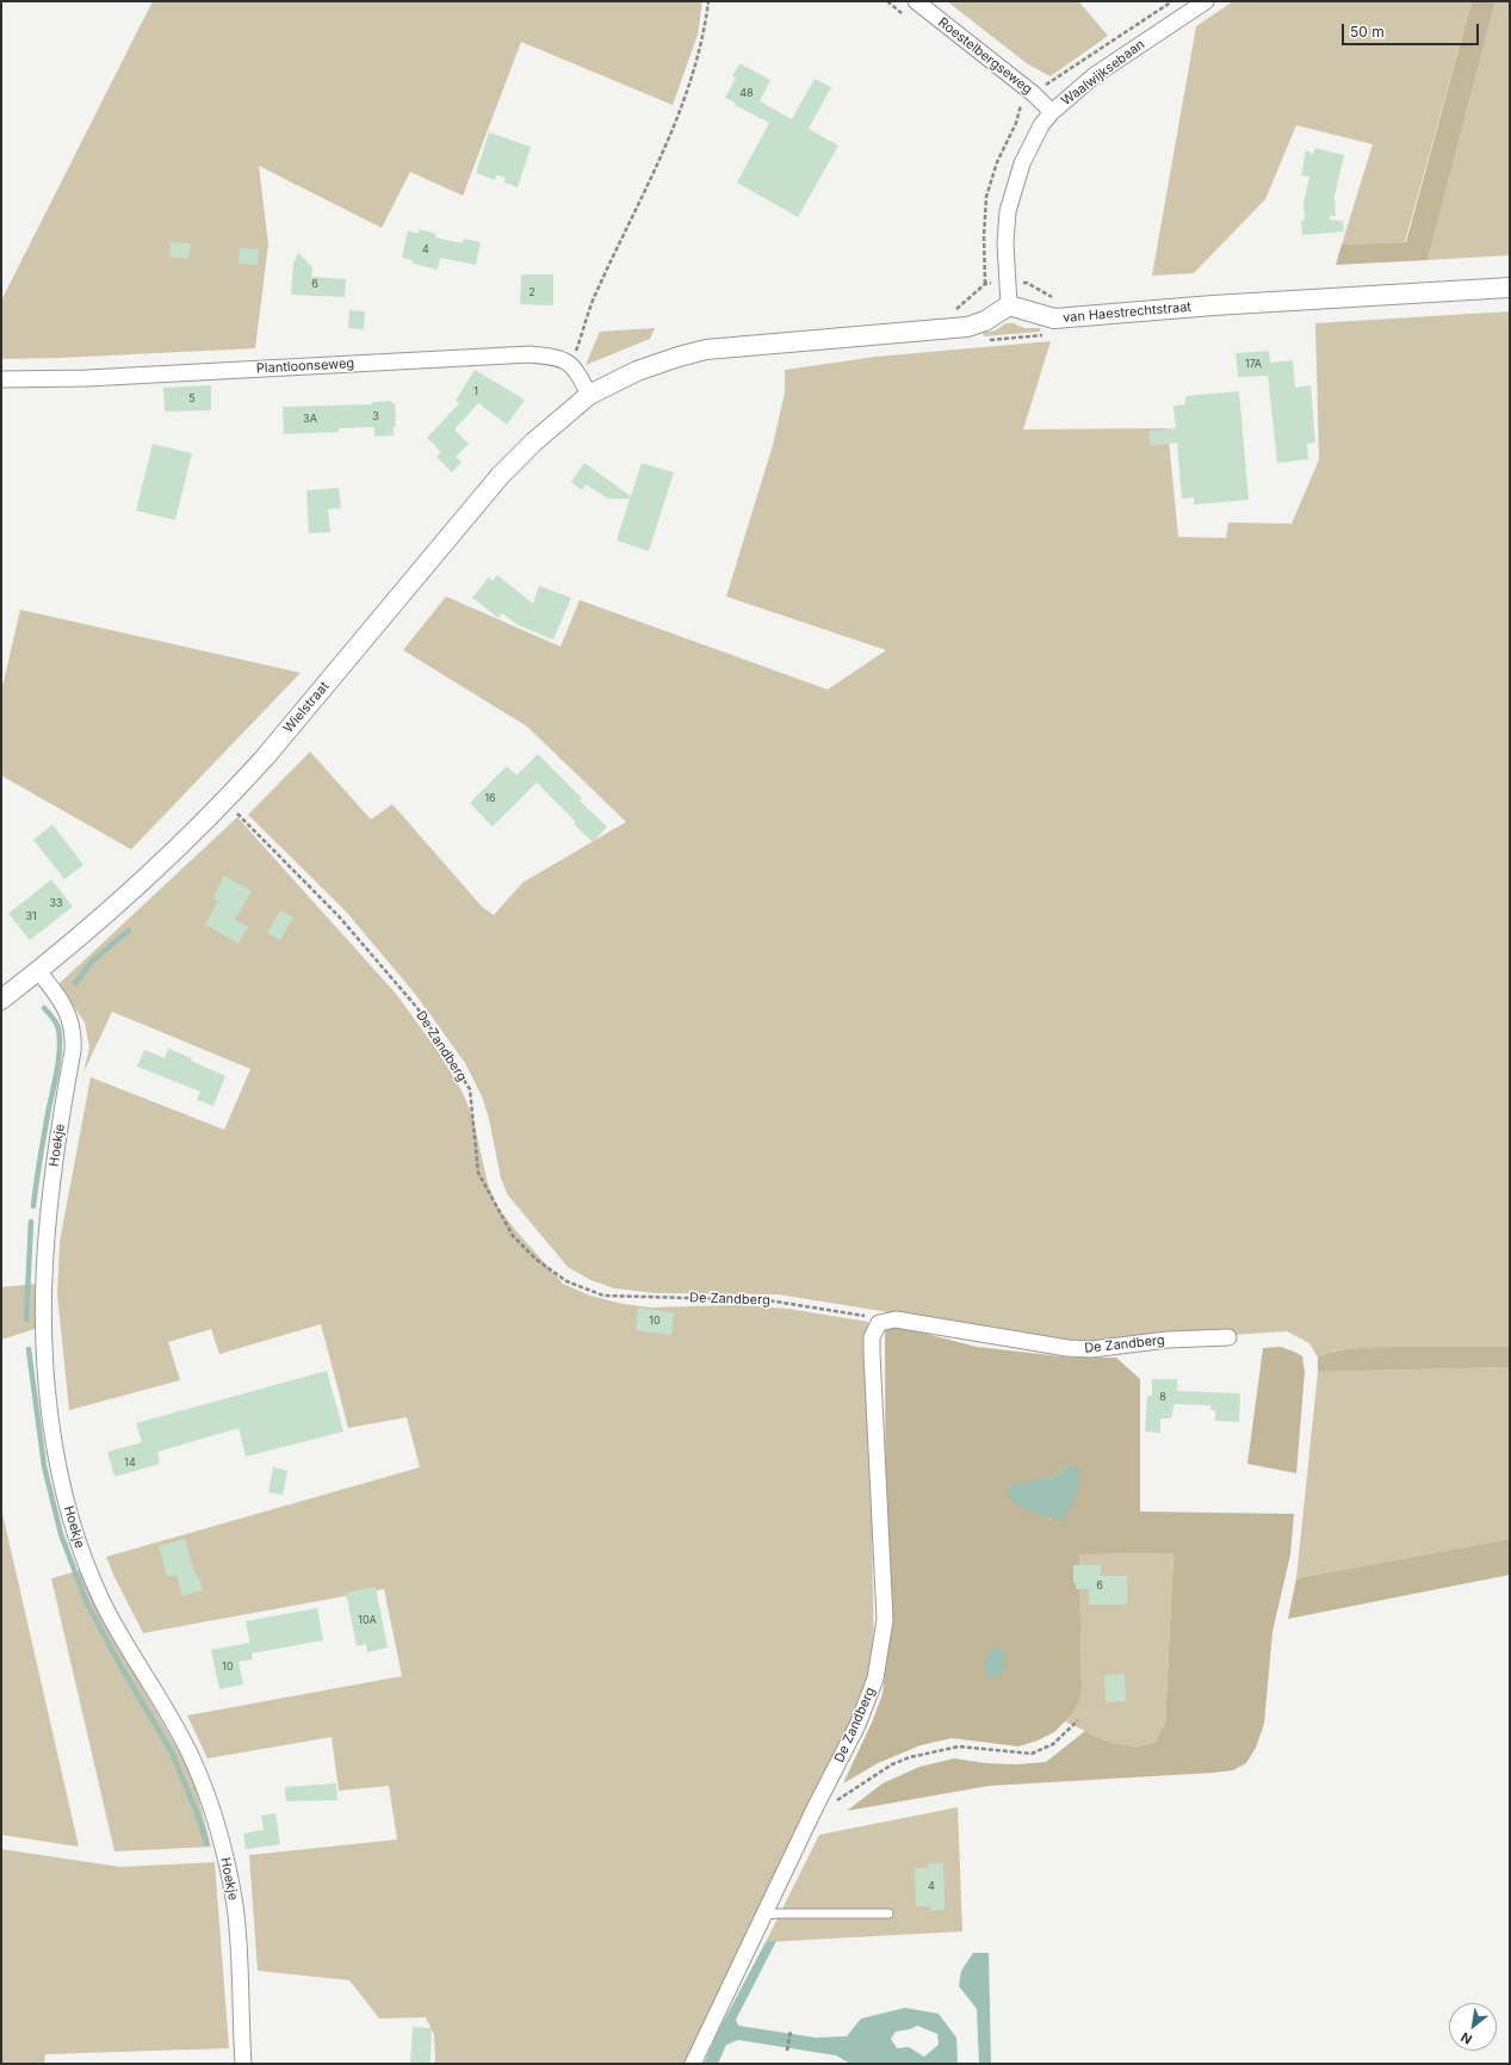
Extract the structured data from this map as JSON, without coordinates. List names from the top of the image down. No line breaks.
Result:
{"streets":{"street":["Roestelbergseweg","Waalwijksebaan","van Haestrechtstraat","Plantloonseweg","Wielstraat","De Zandberg","Hoekje"]},"crossings":[["Roestelbergseweg","Waalwijksebaan"],["Waalwijksebaan","van Haestrechtstraat"],["Wielstraat","Hoekje"]],"house_numbers":["48","4","6","2","17A","1","5","3","3A","16","33","31","10","8","14","6","10A","10","4"],"scale_bar":"50 m","north":"bottom left"}
